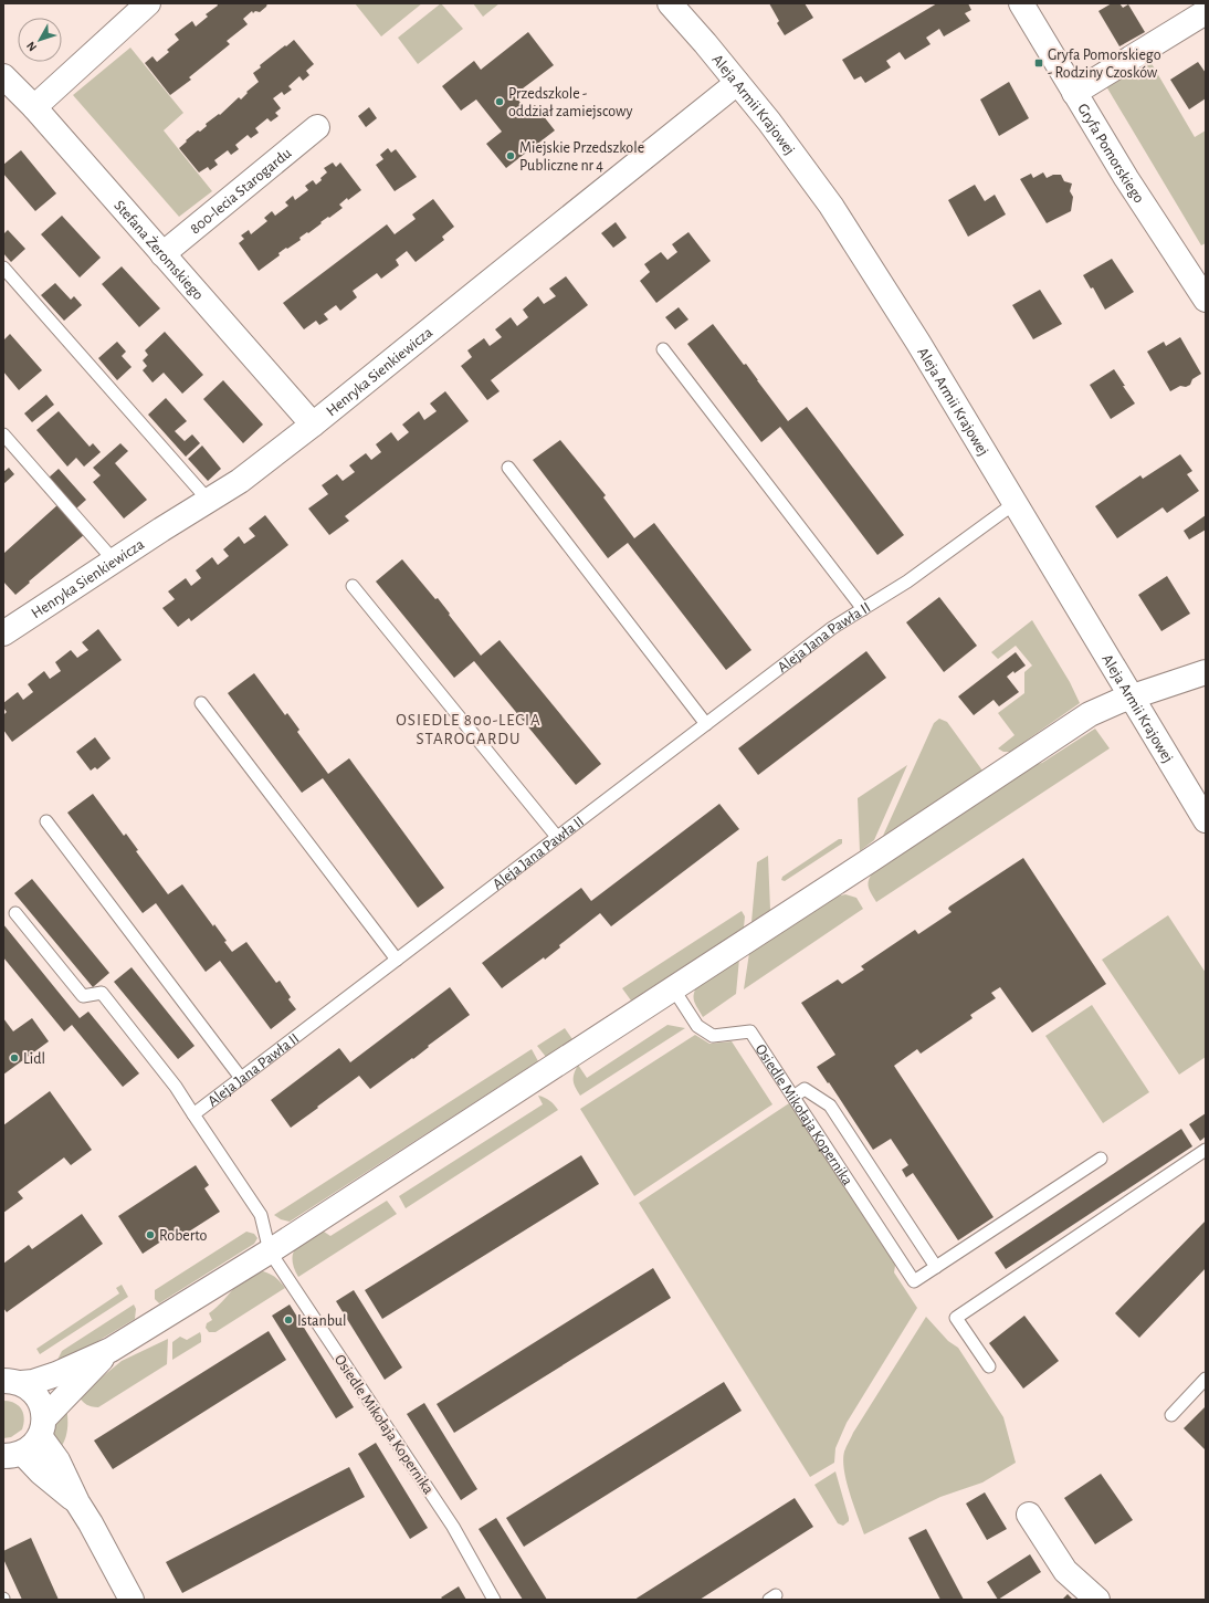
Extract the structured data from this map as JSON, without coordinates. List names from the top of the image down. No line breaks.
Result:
{"streets":{"street":["Aleja Armii Krajowej","Gryfa Pomorskiego","800-lecia Starogardu","Stefana Żeromskiego","Henryka Sienkiewicza"],"lane":["Aleja Jana Pawła II","Osiedle Mikołaja Kopernika"]},"crossings":[["Aleja Armii Krajowej","Henryka Sienkiewicza"],["Aleja Armii Krajowej","Aleja Jana Pawła II"],["800-lecia Starogardu","Stefana Żeromskiego"],["Stefana Żeromskiego","Henryka Sienkiewicza"],["Aleja Jana Pawła II","Osiedle Mikołaja Kopernika"]],"districts":["OSIEDLE 800-LECIA STAROGARDU"],"places":{"transit":["Gryfa Pomorskiego - Rodziny Czosków"],"other":["Przedszkole - oddział zamiejscowy","Miejskie Przedszkole Publiczne nr 4","Lidl","Roberto","Istanbul"]},"north":"bottom left"}
